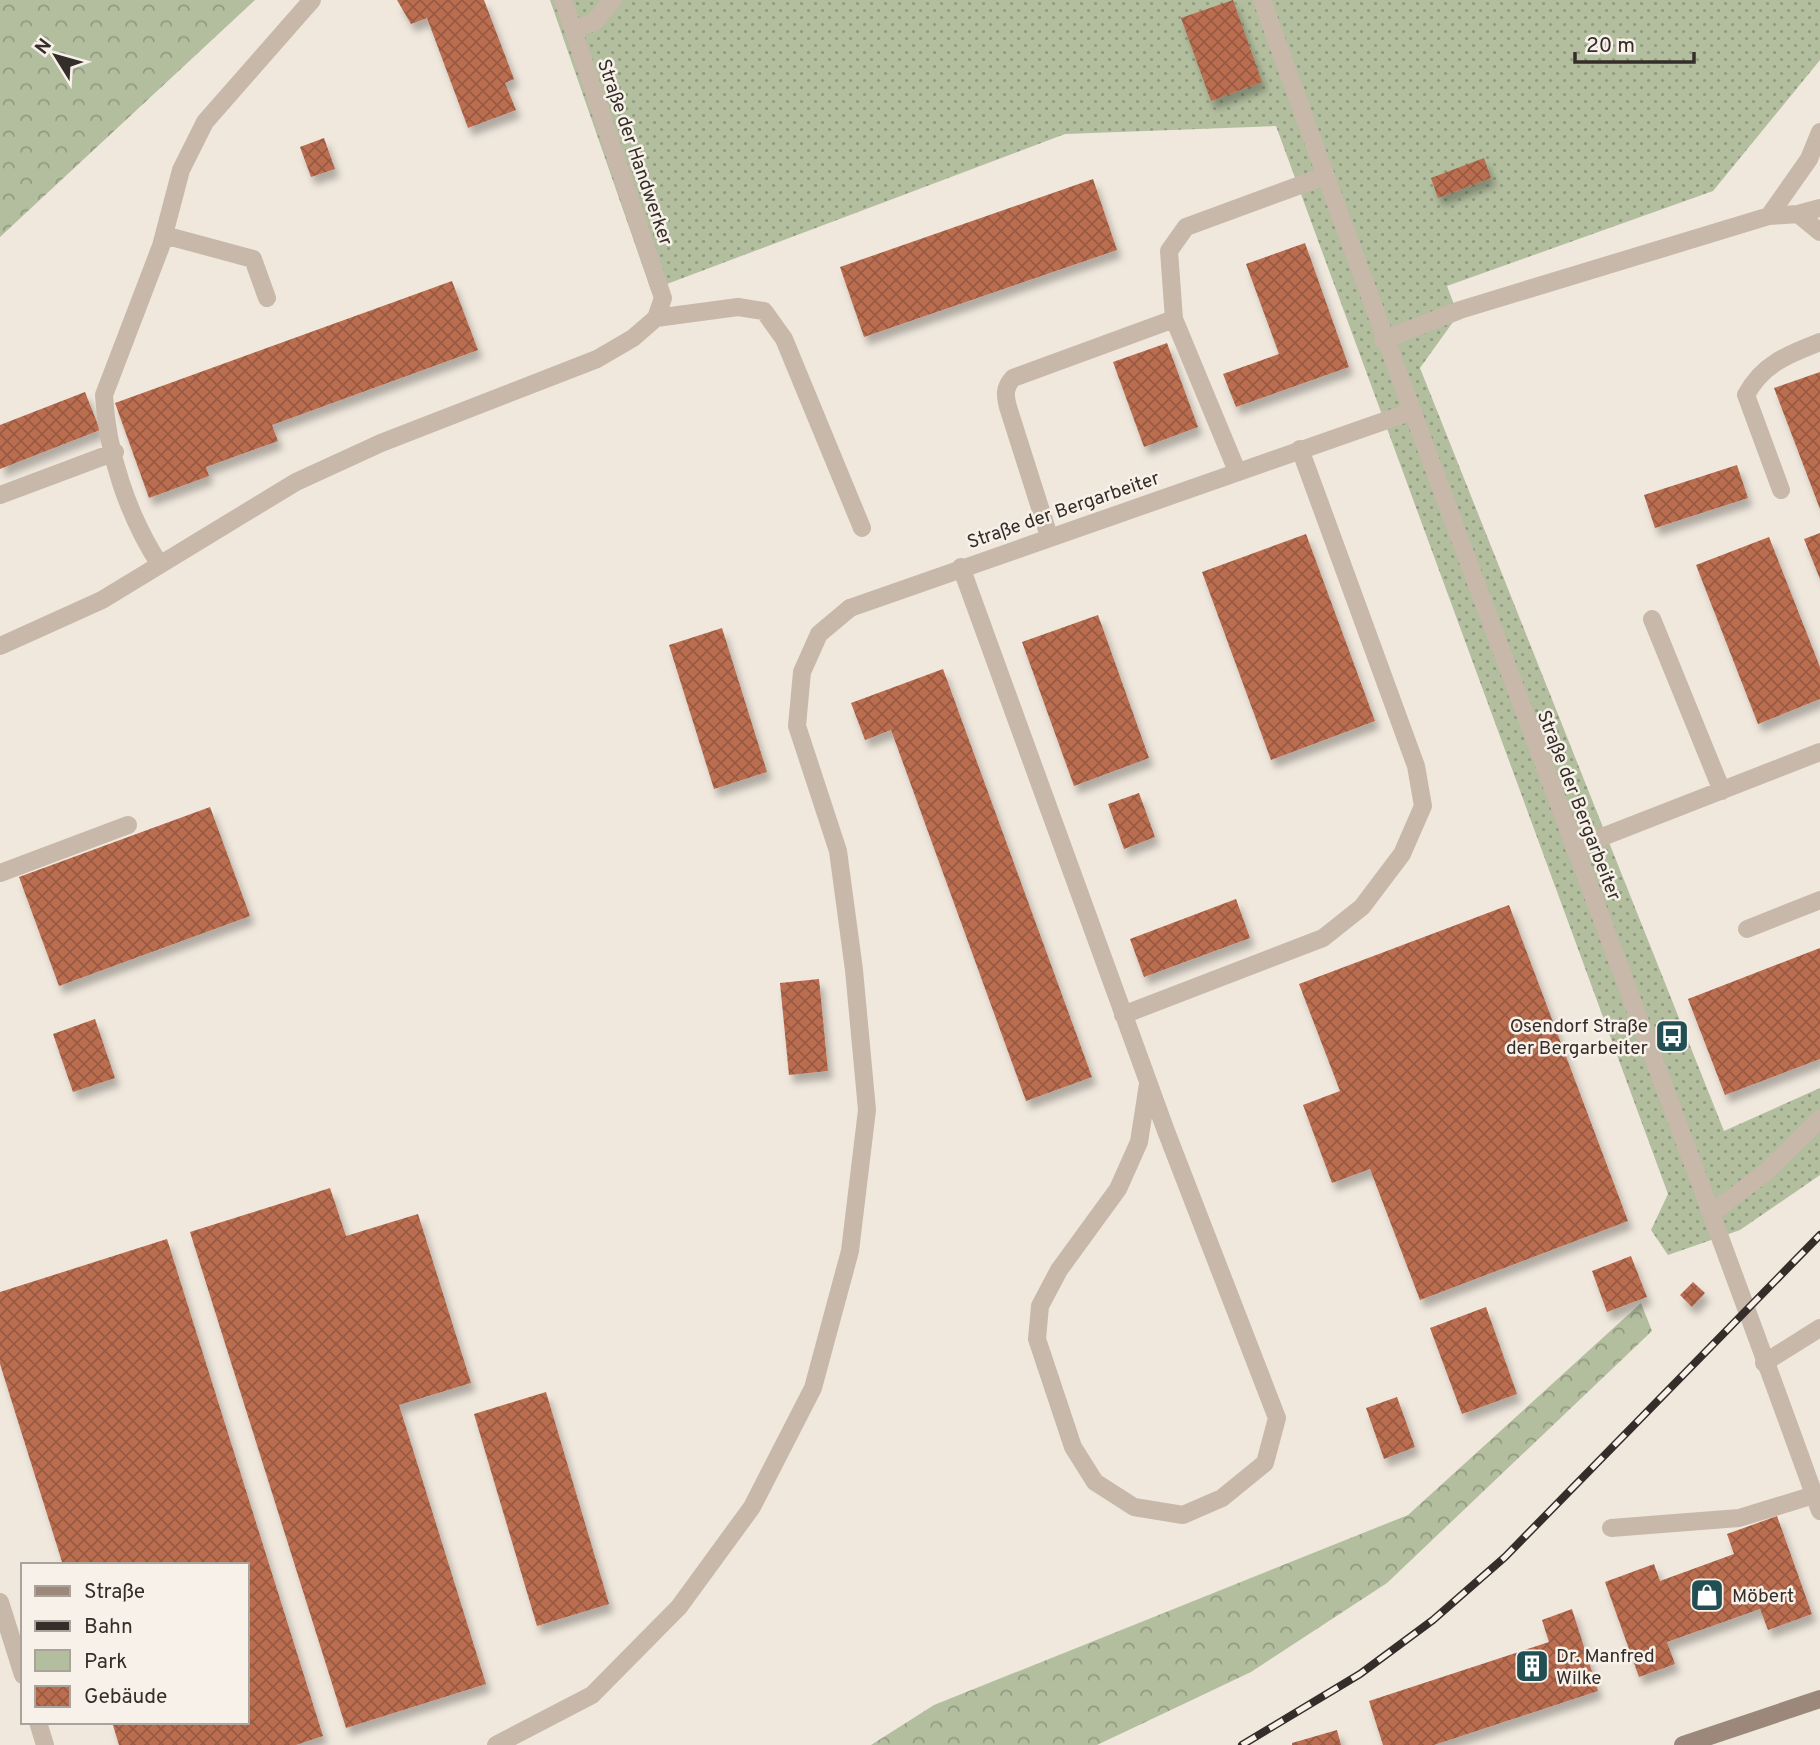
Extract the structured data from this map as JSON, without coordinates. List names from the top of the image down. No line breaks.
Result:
{"streets":{"street":["Straße der Handwerker","Straße der Bergarbeiter"]},"places":{"bus stop":["Osendorf Straße der Bergarbeiter"],"shop":["Möbert"],"building":["Dr. Manfred Wilke"]},"legend":["Straße","Bahn","Park","Gebäude"],"scale_bar":"20 m","north":"top left"}
